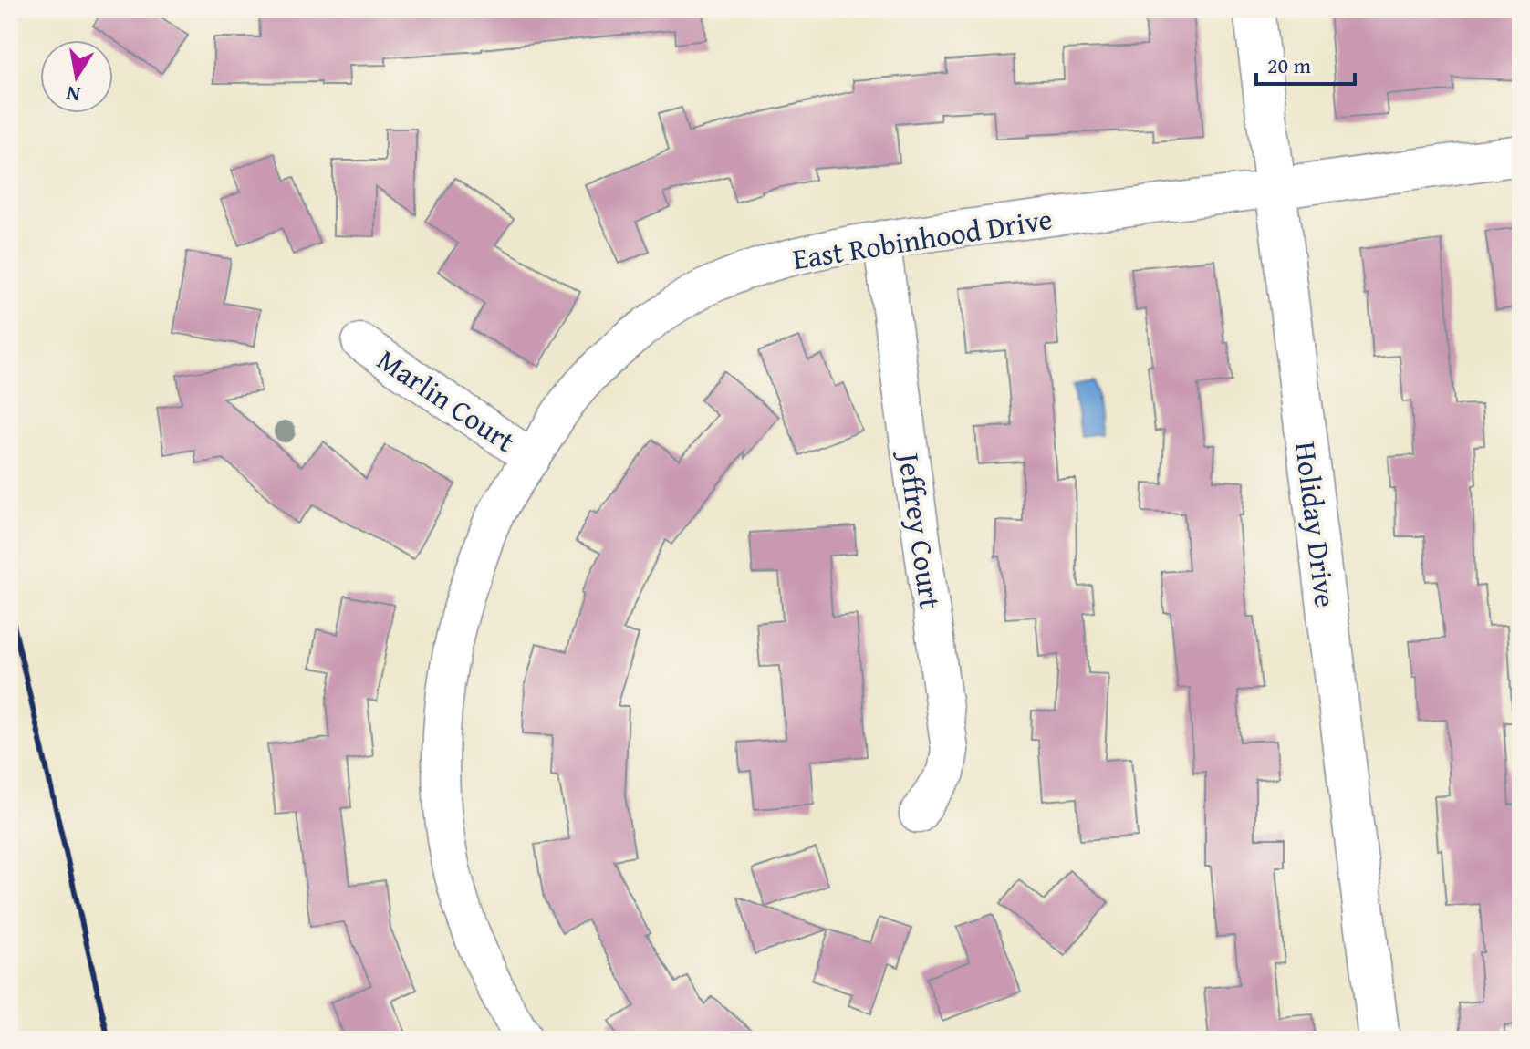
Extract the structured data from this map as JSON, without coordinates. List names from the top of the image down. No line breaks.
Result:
{"streets":{"street":["East Robinhood Drive","Marlin Court","Holiday Drive","Jeffrey Court"]},"crossings":[["East Robinhood Drive","Marlin Court"],["East Robinhood Drive","Holiday Drive"],["East Robinhood Drive","Jeffrey Court"]],"scale_bar":"20 m","north":"bottom"}
